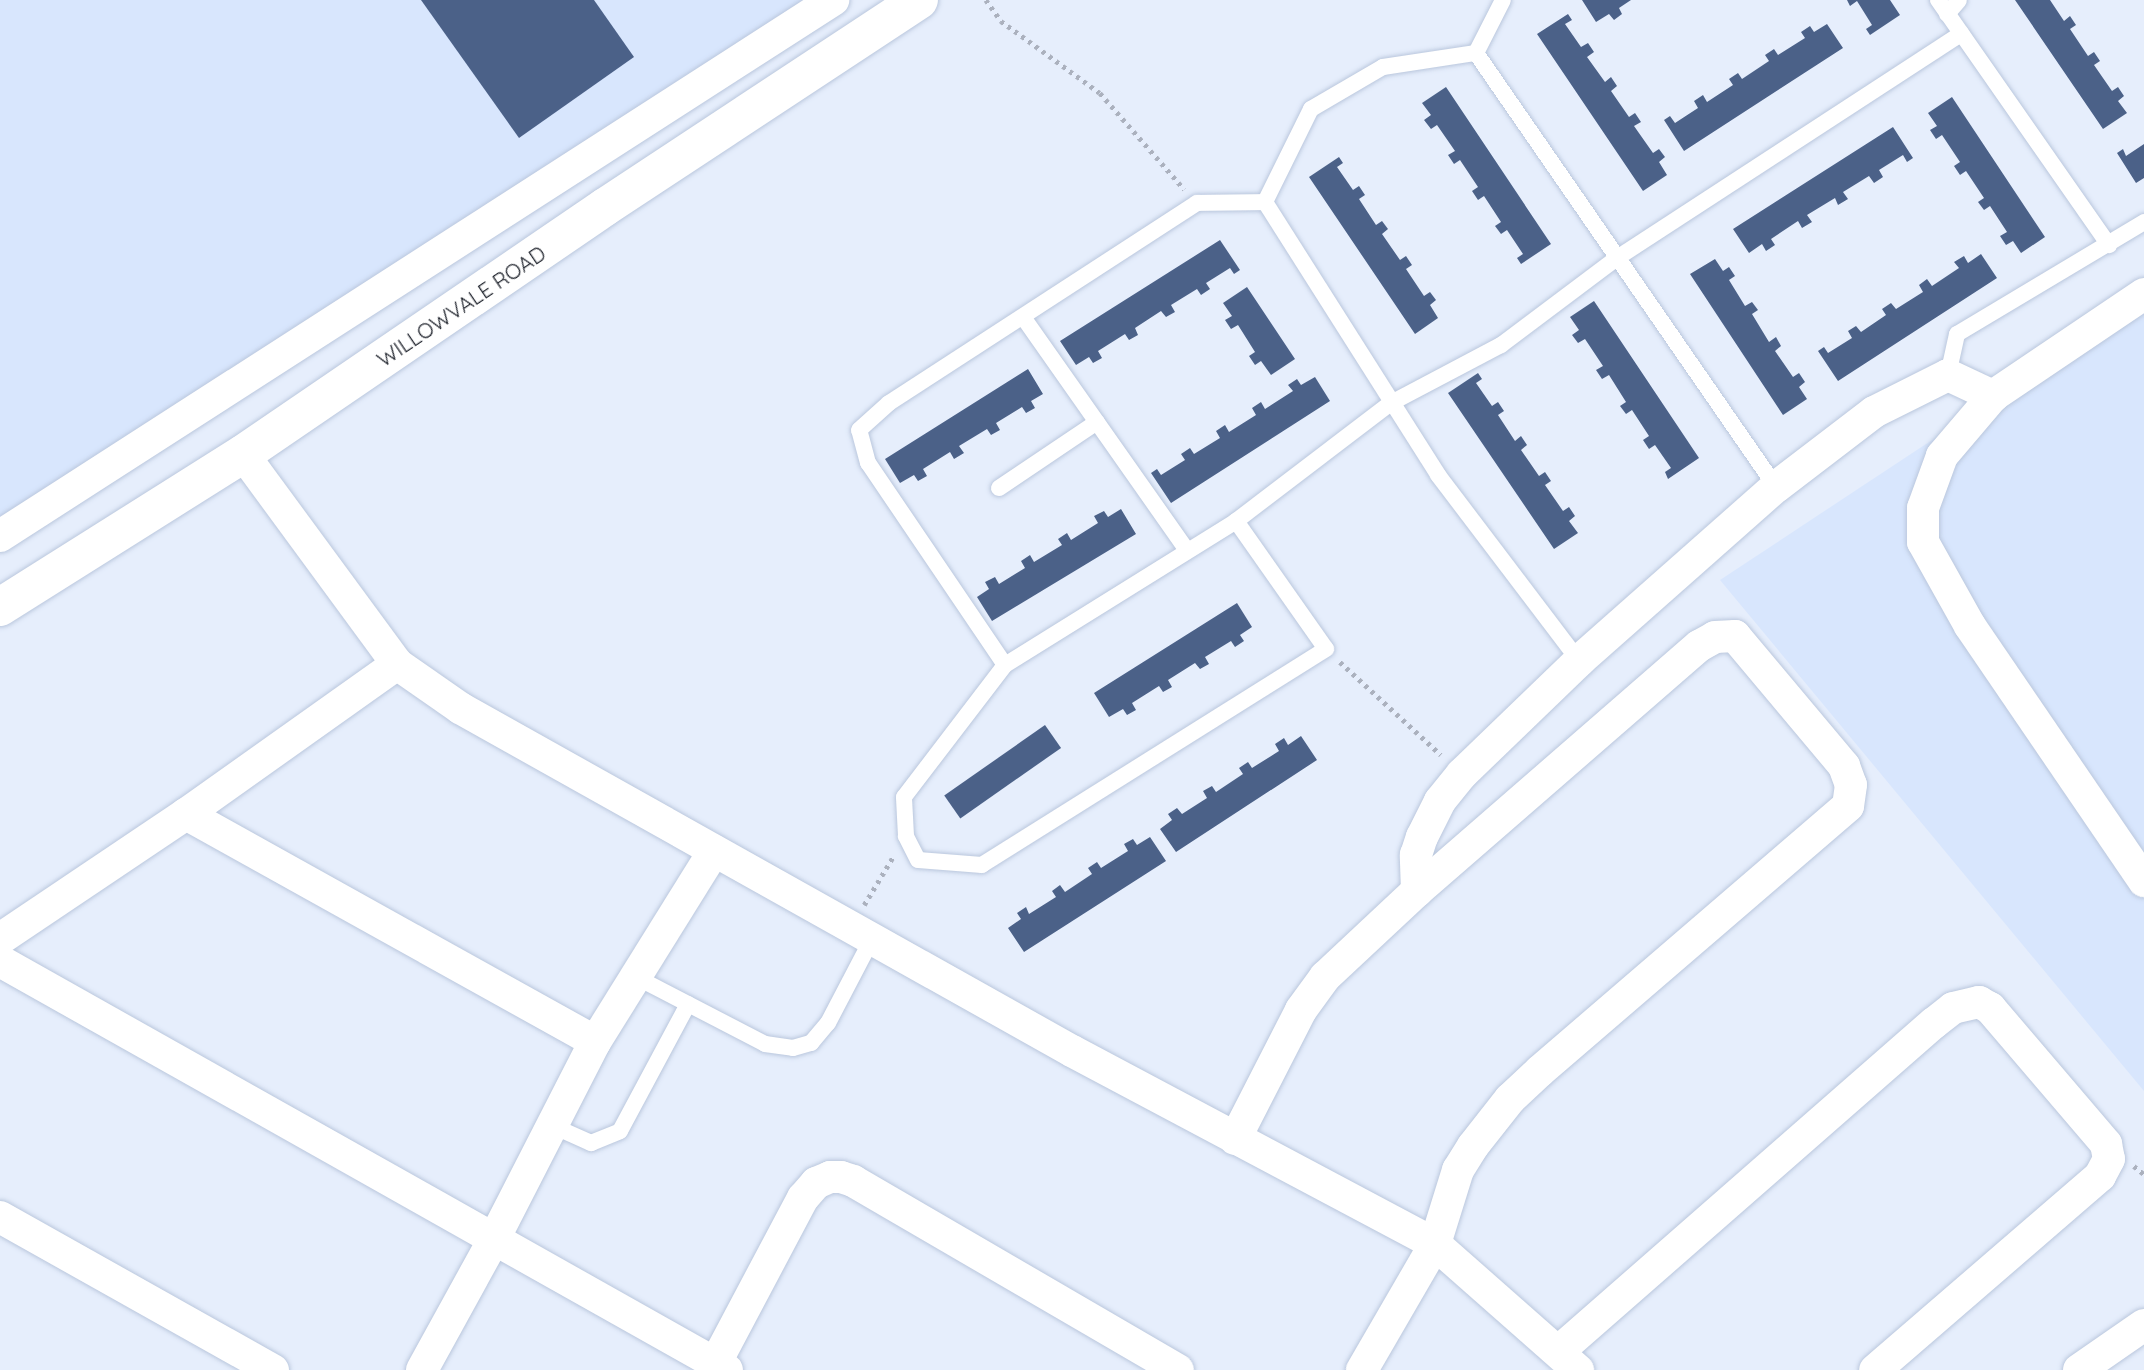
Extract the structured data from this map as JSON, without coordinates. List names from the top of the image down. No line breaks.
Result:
{"streets":{"main road":["WILLOWVALE ROAD"]}}
